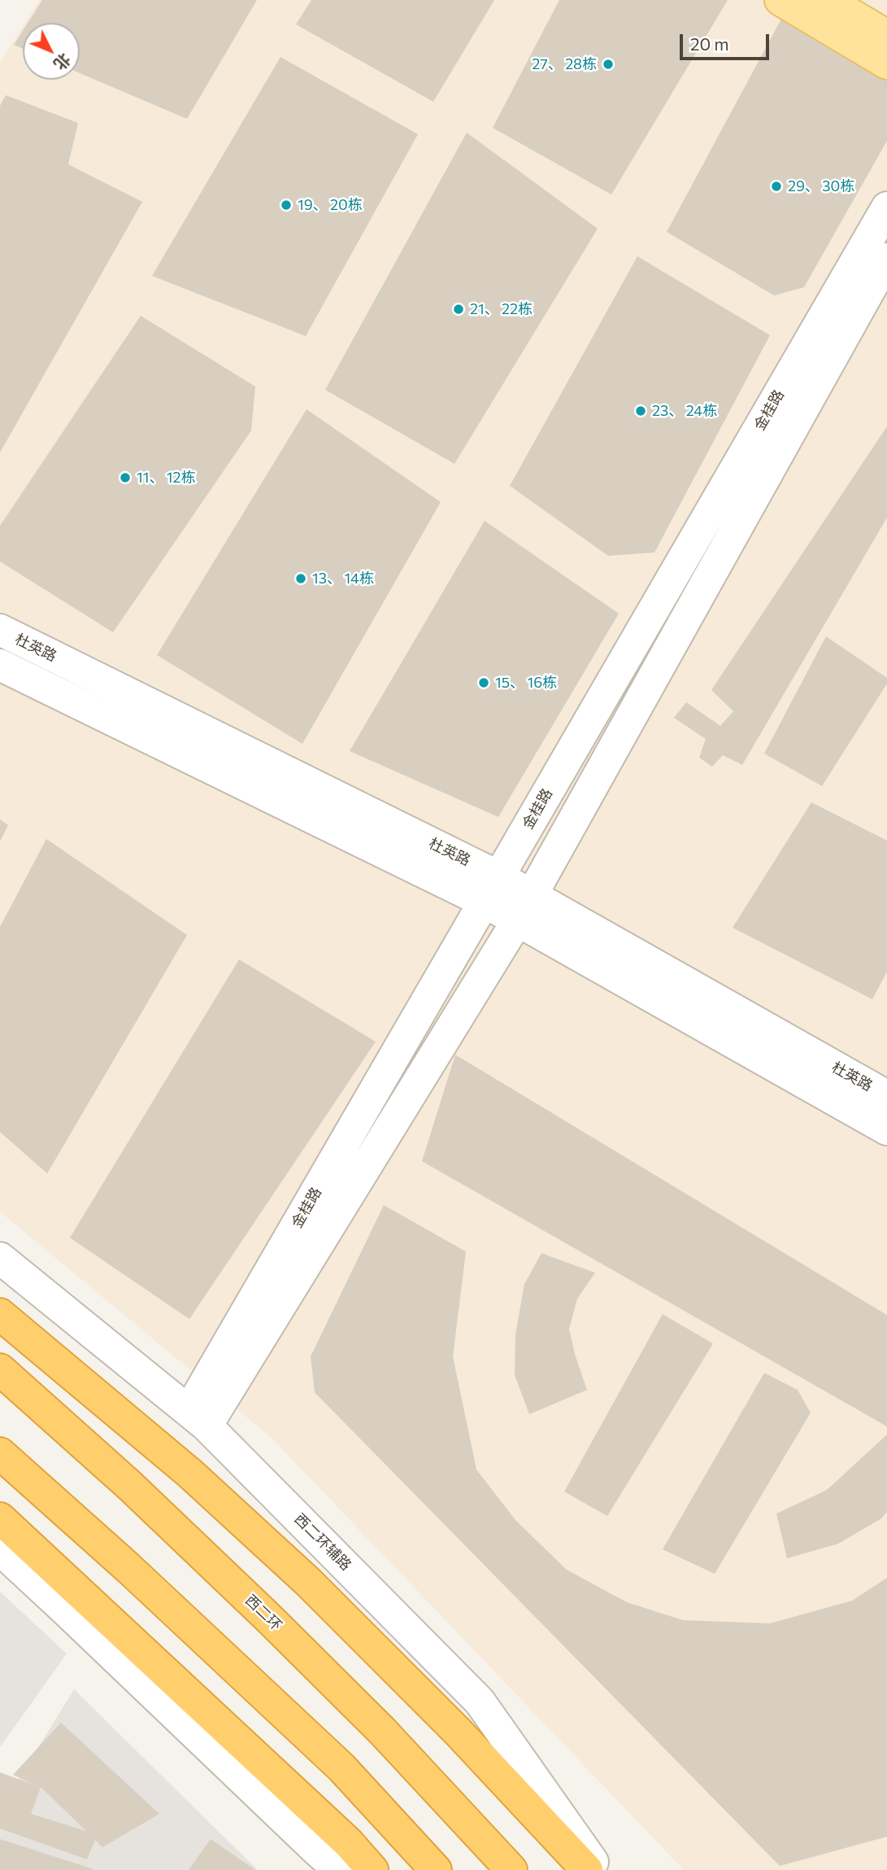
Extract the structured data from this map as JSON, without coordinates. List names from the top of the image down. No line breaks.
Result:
{"streets":{"highway":["西二环"],"street":["金桂路","杜英路","西二环辅路"]},"crossings":[["金桂路","杜英路"],["金桂路","西二环辅路"]],"places":["27、 28栋","29、 30栋","19、 20栋","21、 22栋","23、 24栋","11、 12栋","13、 14栋","15、 16栋"],"scale_bar":"20 m","north":"bottom right"}
